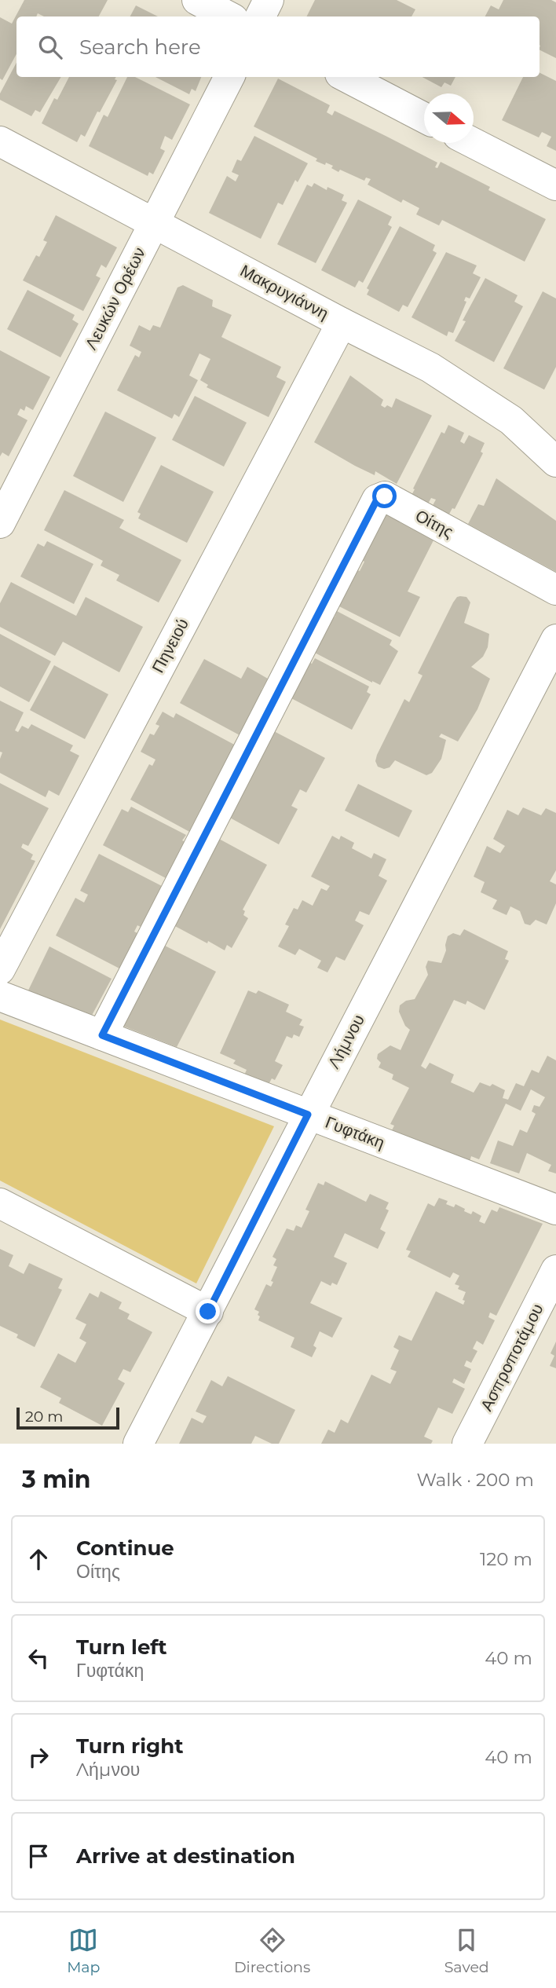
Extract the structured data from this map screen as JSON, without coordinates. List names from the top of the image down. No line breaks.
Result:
{"streets":{"street":["Μακρυγιάννη","Λευκών Ορέων","Οίτης","Πηνειού","Λήμνου","Γυφτάκη","Ασπροποτάμου"]},"crossings":[["Μακρυγιάννη","Λευκών Ορέων"],["Μακρυγιάννη","Πηνειού"],["Οίτης","Γυφτάκη"],["Λήμνου","Γυφτάκη"]],"scale_bar":"20 m","north":"right","page":{"search":"Search here","scale":"20 m","heading":["3 min","Walk · 200 m"],"list":[["Continue","Οίτης","120 m"],["Turn left","Γυφτάκη","40 m"],["Turn right","Λήμνου","40 m"],"Arrive at destination"],"nav":["Map","Directions","Saved"]}}
